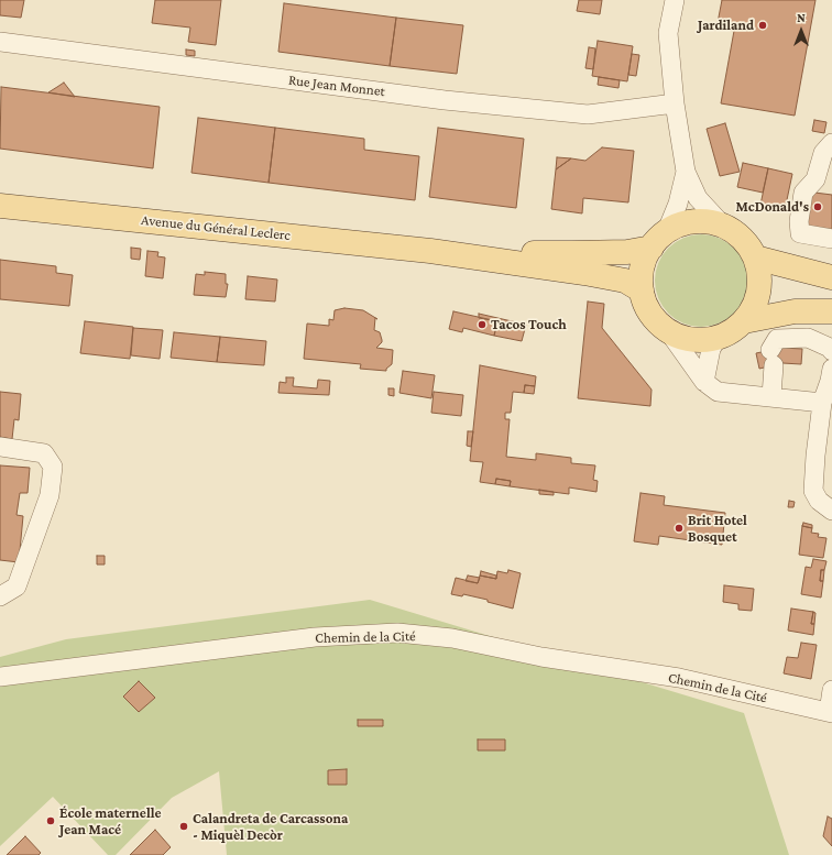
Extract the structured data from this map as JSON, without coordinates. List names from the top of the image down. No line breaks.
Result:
{"streets":{"main road":["Avenue du Général Leclerc"],"street":["Rue Jean Monnet","Chemin de la Cité"]},"places":["Jardiland","McDonald's","Tacos Touch","Brit Hotel Bosquet","École maternelle Jean Macé","Calandreta de Carcassona - Miquèl Decòr"],"north":"top"}
